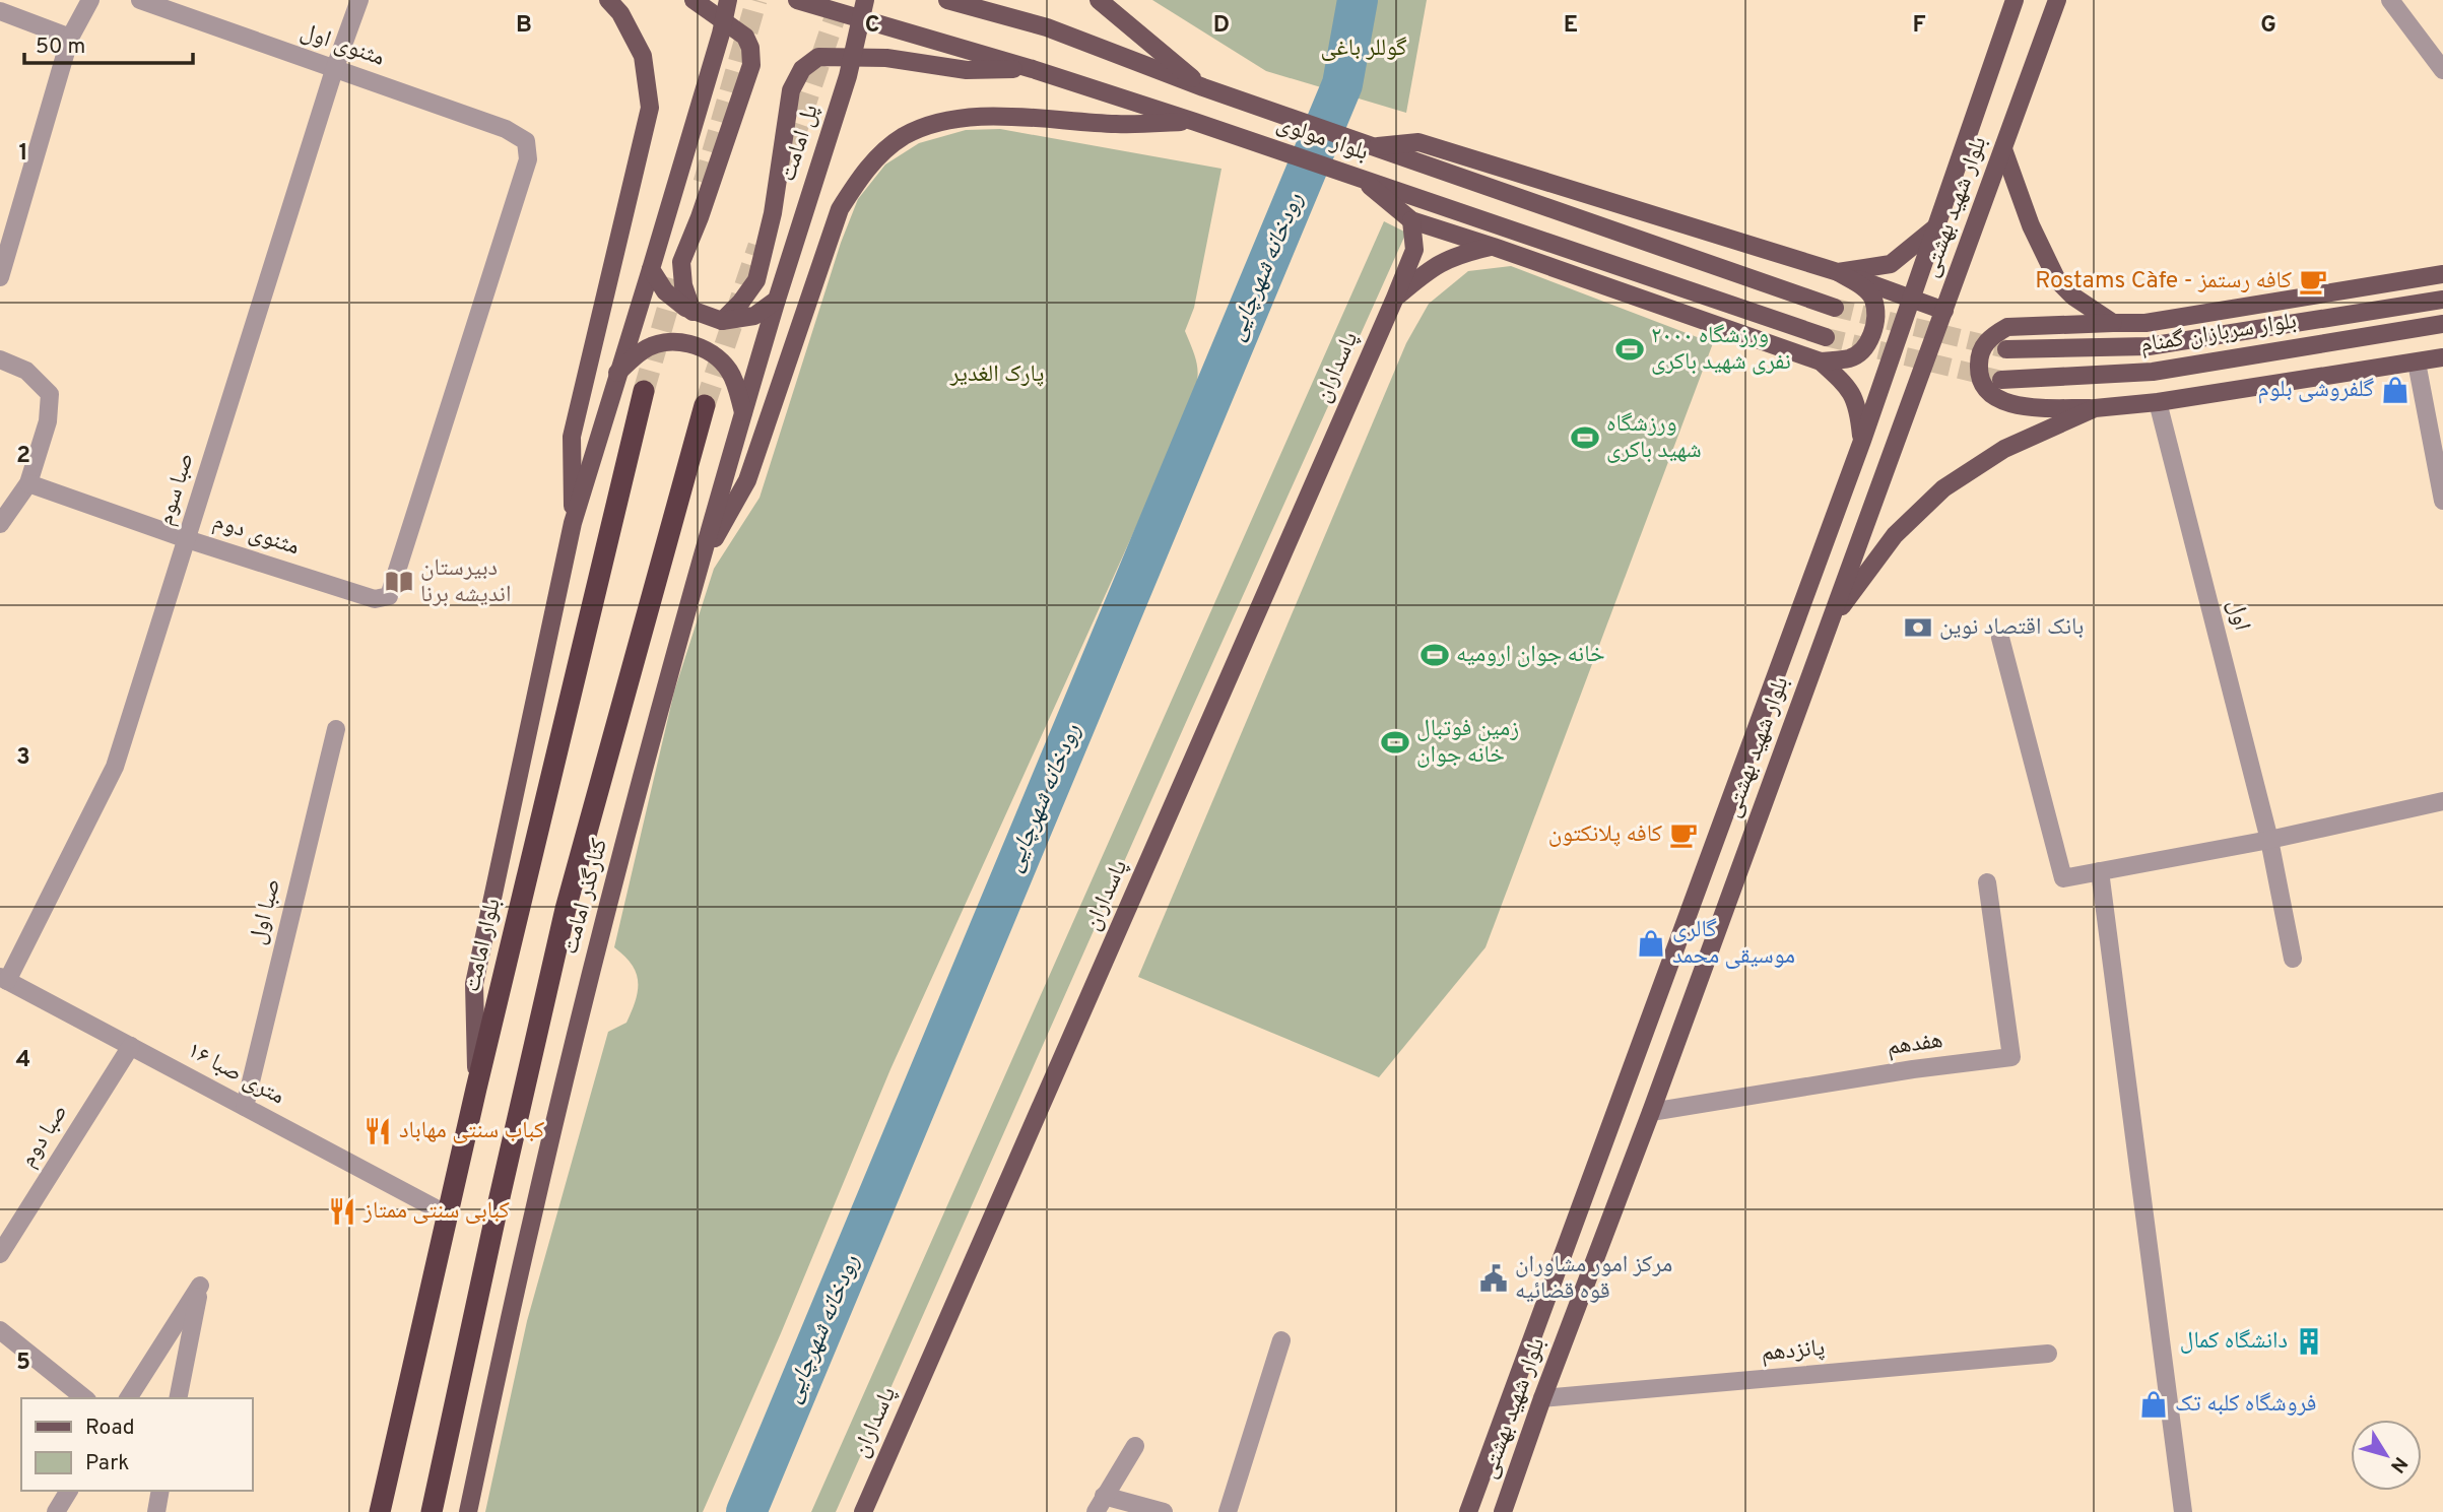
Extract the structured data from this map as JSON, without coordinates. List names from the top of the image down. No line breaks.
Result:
{"streets":{"highway":["بلوار امامت"],"main road":["بلوار مولوی","پل امامت","بلوار شهید بهشتی","بلوار سربازان گمنام","پاسداران","کنارگذر امامت"],"street":["مثنوی اول","صبا سوم","مثنوی دوم","اول","صبا اول","هفدهم","۱۶ متری صبا","صبا دوم","پانزدهم"]},"crossings":[["مثنوی اول","صبا سوم"],["مثنوی اول","مثنوی دوم"],["پل امامت","کنارگذر امامت"],["بلوار شهید بهشتی","هفدهم"],["بلوار شهید بهشتی","پانزدهم"],["صبا سوم","مثنوی دوم"],["صبا سوم","۱۶ متری صبا"],["صبا اول","۱۶ متری صبا"],["بلوار امامت","۱۶ متری صبا"],["۱۶ متری صبا","صبا دوم"]],"water":["رودخانه شهرچایی"],"parks":["گوللر باغی","پارک الغدیر"],"places":{"cafe":["Rostams Càfe - کافه رستمز","کافه پلانکتون"],"sports":["ورزشگاه ۲۰۰۰ نفری شهید باکری","ورزشگاه شهید باکری","خانه جوان ارومیه","زمین فوتبال خانه جوان"],"shop":["گلفروشی بلوم","گالری موسیقی محمد","فروشگاه کلبه تک"],"library":["دبیرستان اندیشه برنا"],"bank":["بانک اقتصاد نوین"],"restaurant":["کباب سنتی مهاباد","کبابی سنتی ممتاز"],"public building":["مرکز امور مشاوران قوه قضائیه"],"building":["دانشگاه کمال"]},"legend":["Road","Park"],"scale_bar":"50 m","north":"bottom right","grid":{"columns":["B","C","D","E","F","G"],"rows":["1","2","3","4","5"]}}
